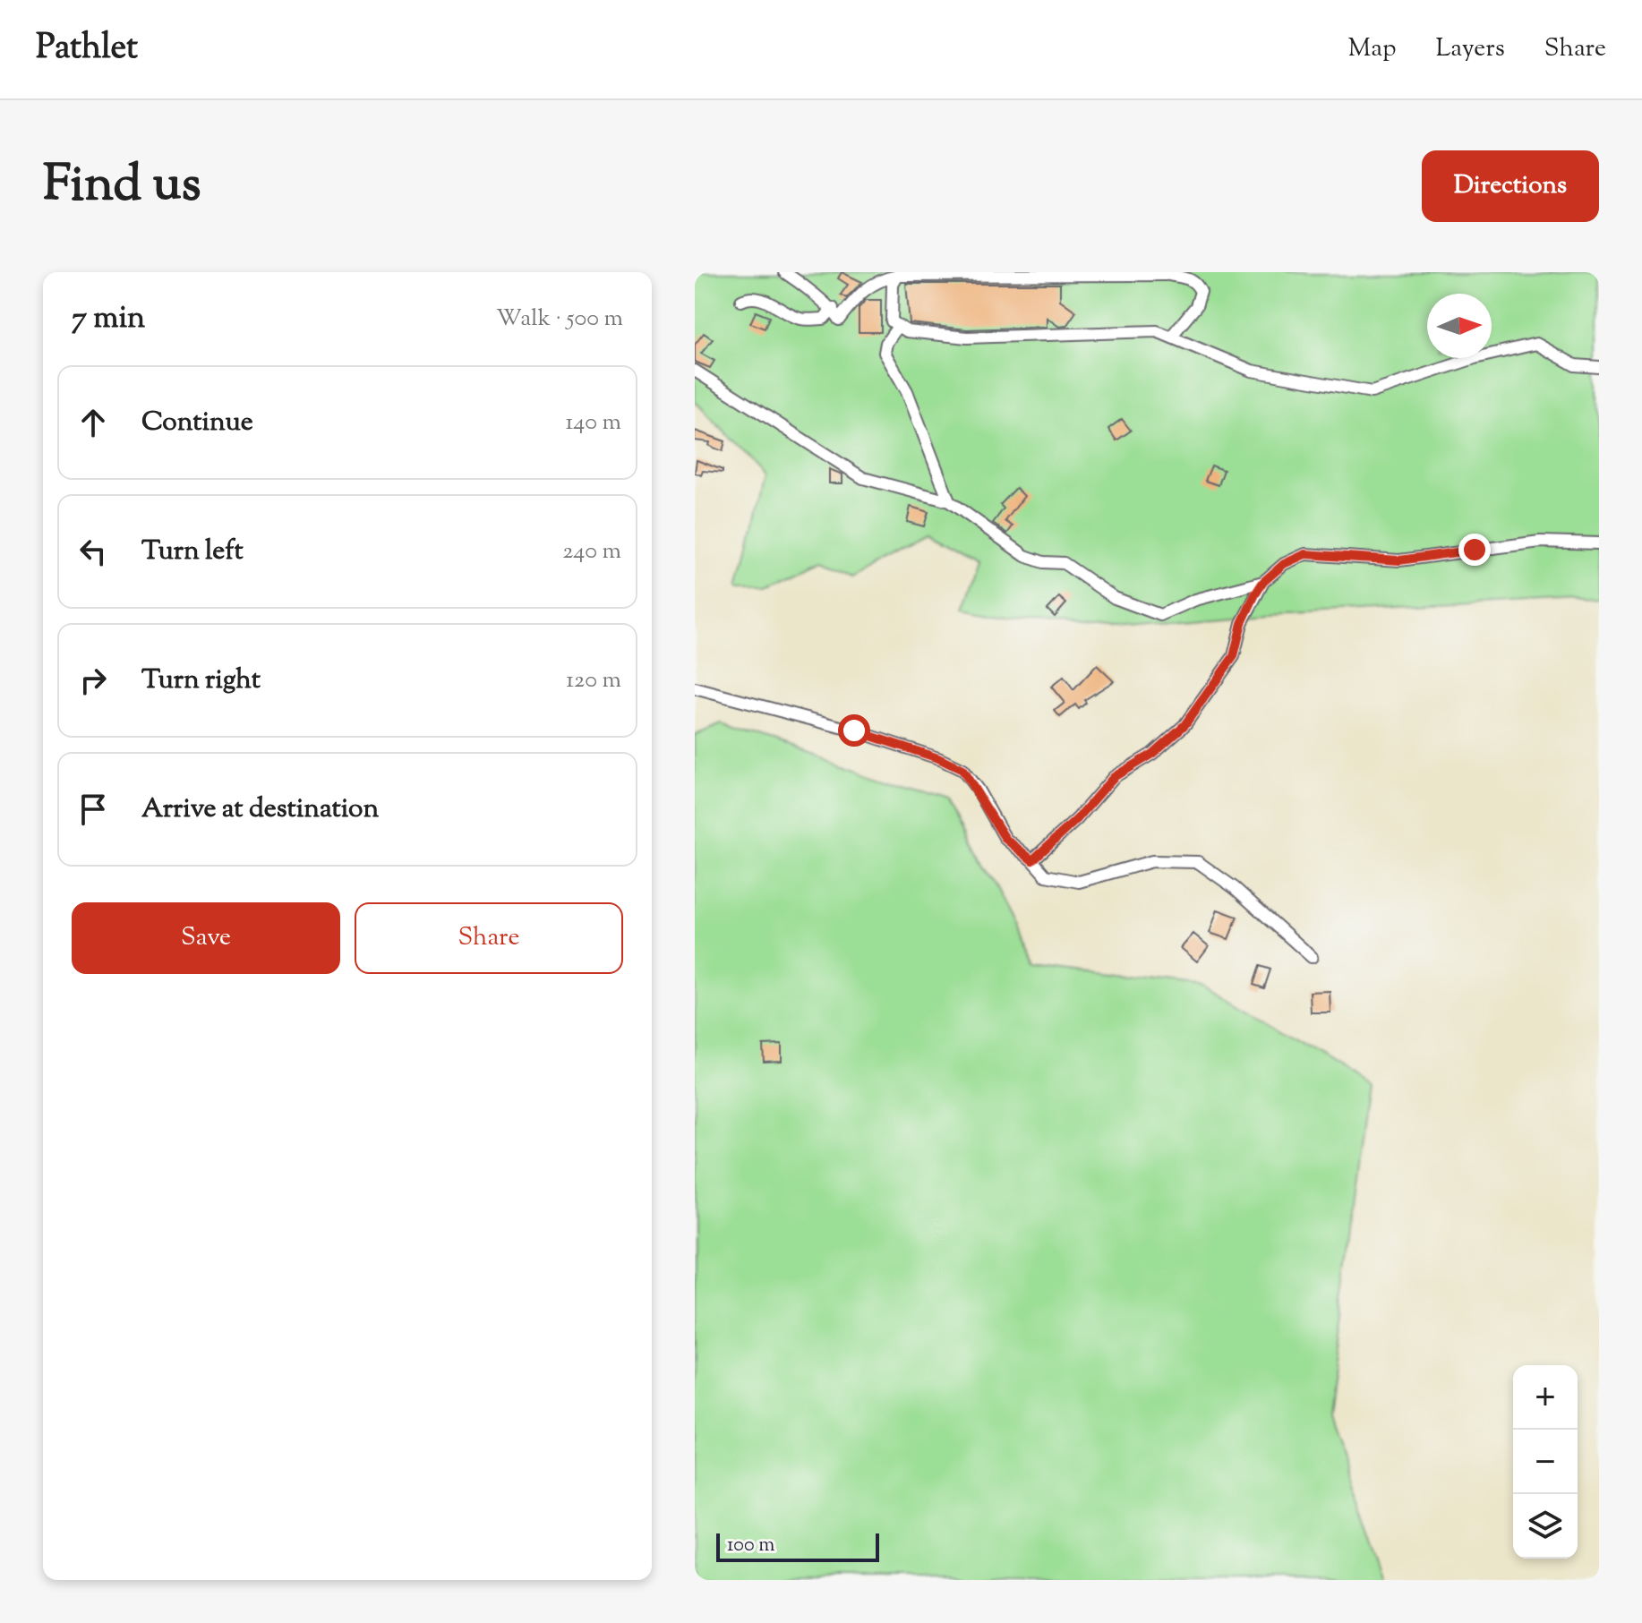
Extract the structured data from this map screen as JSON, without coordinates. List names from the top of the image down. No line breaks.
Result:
{"scale_bar":"100 m","north":"right","page":{"header":"Pathlet","nav":["Map","Layers","Share"],"title":"Find us","buttons":["Directions",["Save","Share"]],"heading":["7 min","Walk · 500 m"],"list":[["Continue","140 m"],["Turn left","240 m"],["Turn right","120 m"],"Arrive at destination"],"map_buttons":["+","−"],"scale":"100 m"}}
